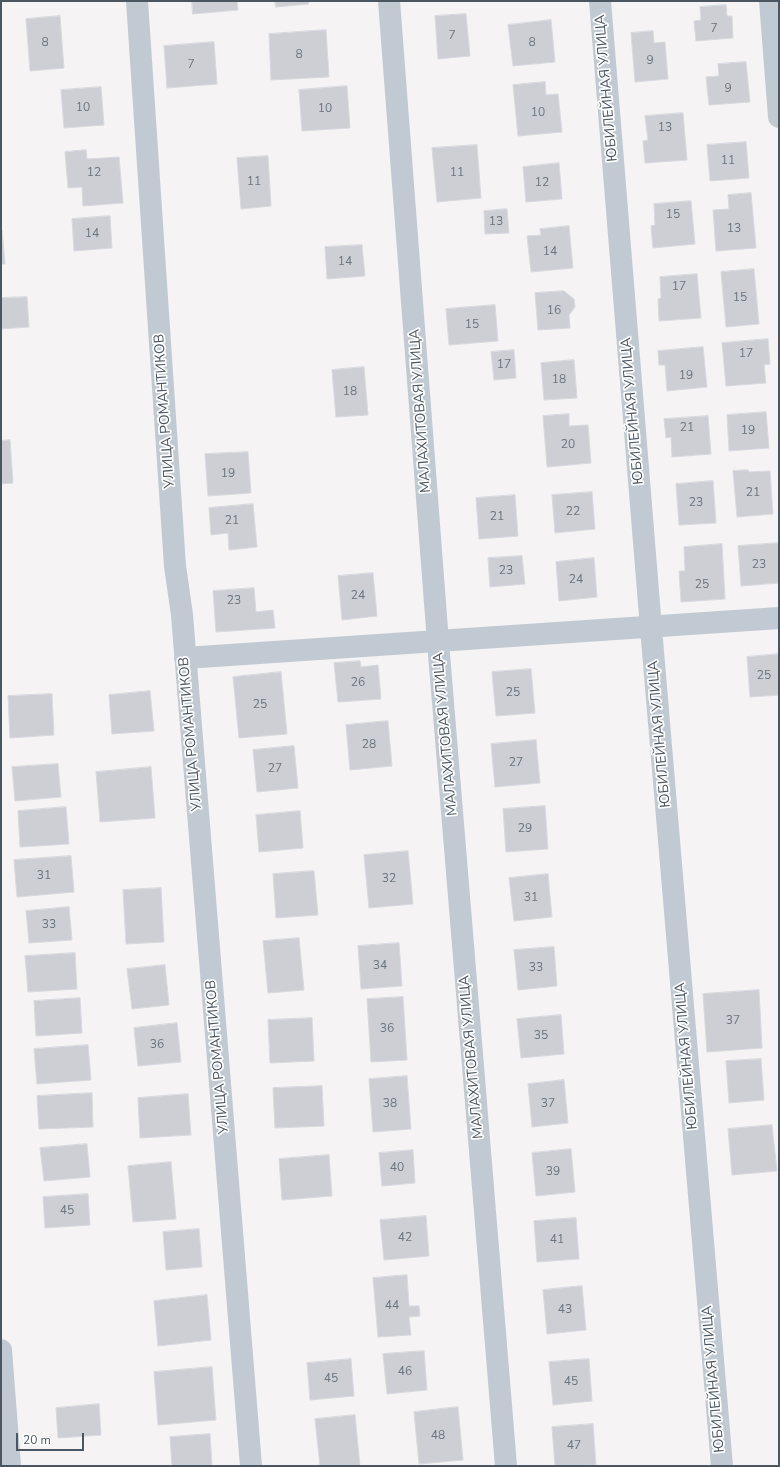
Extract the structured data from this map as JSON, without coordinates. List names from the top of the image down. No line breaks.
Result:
{"streets":{"street":["ЮБИЛЕЙНАЯ УЛИЦА","УЛИЦА РОМАНТИКОВ","МАЛАХИТОВАЯ УЛИЦА"]},"house_numbers":["7","7","8","8","8","9","7","9","10","10","10","13","11","12","11","11","12","15","13","13","14","14","14","17","15","16","15","17","17","19","18","18","21","19","20","19","21","23","22","21","21","23","23","24","25","24","23","25","26","25","25","28","27","27","29","31","32","31","33","34","33","37","36","35","36","38","37","40","39","45","42","41","44","43","46","45","45","48","47"],"scale_bar":"20 m"}
